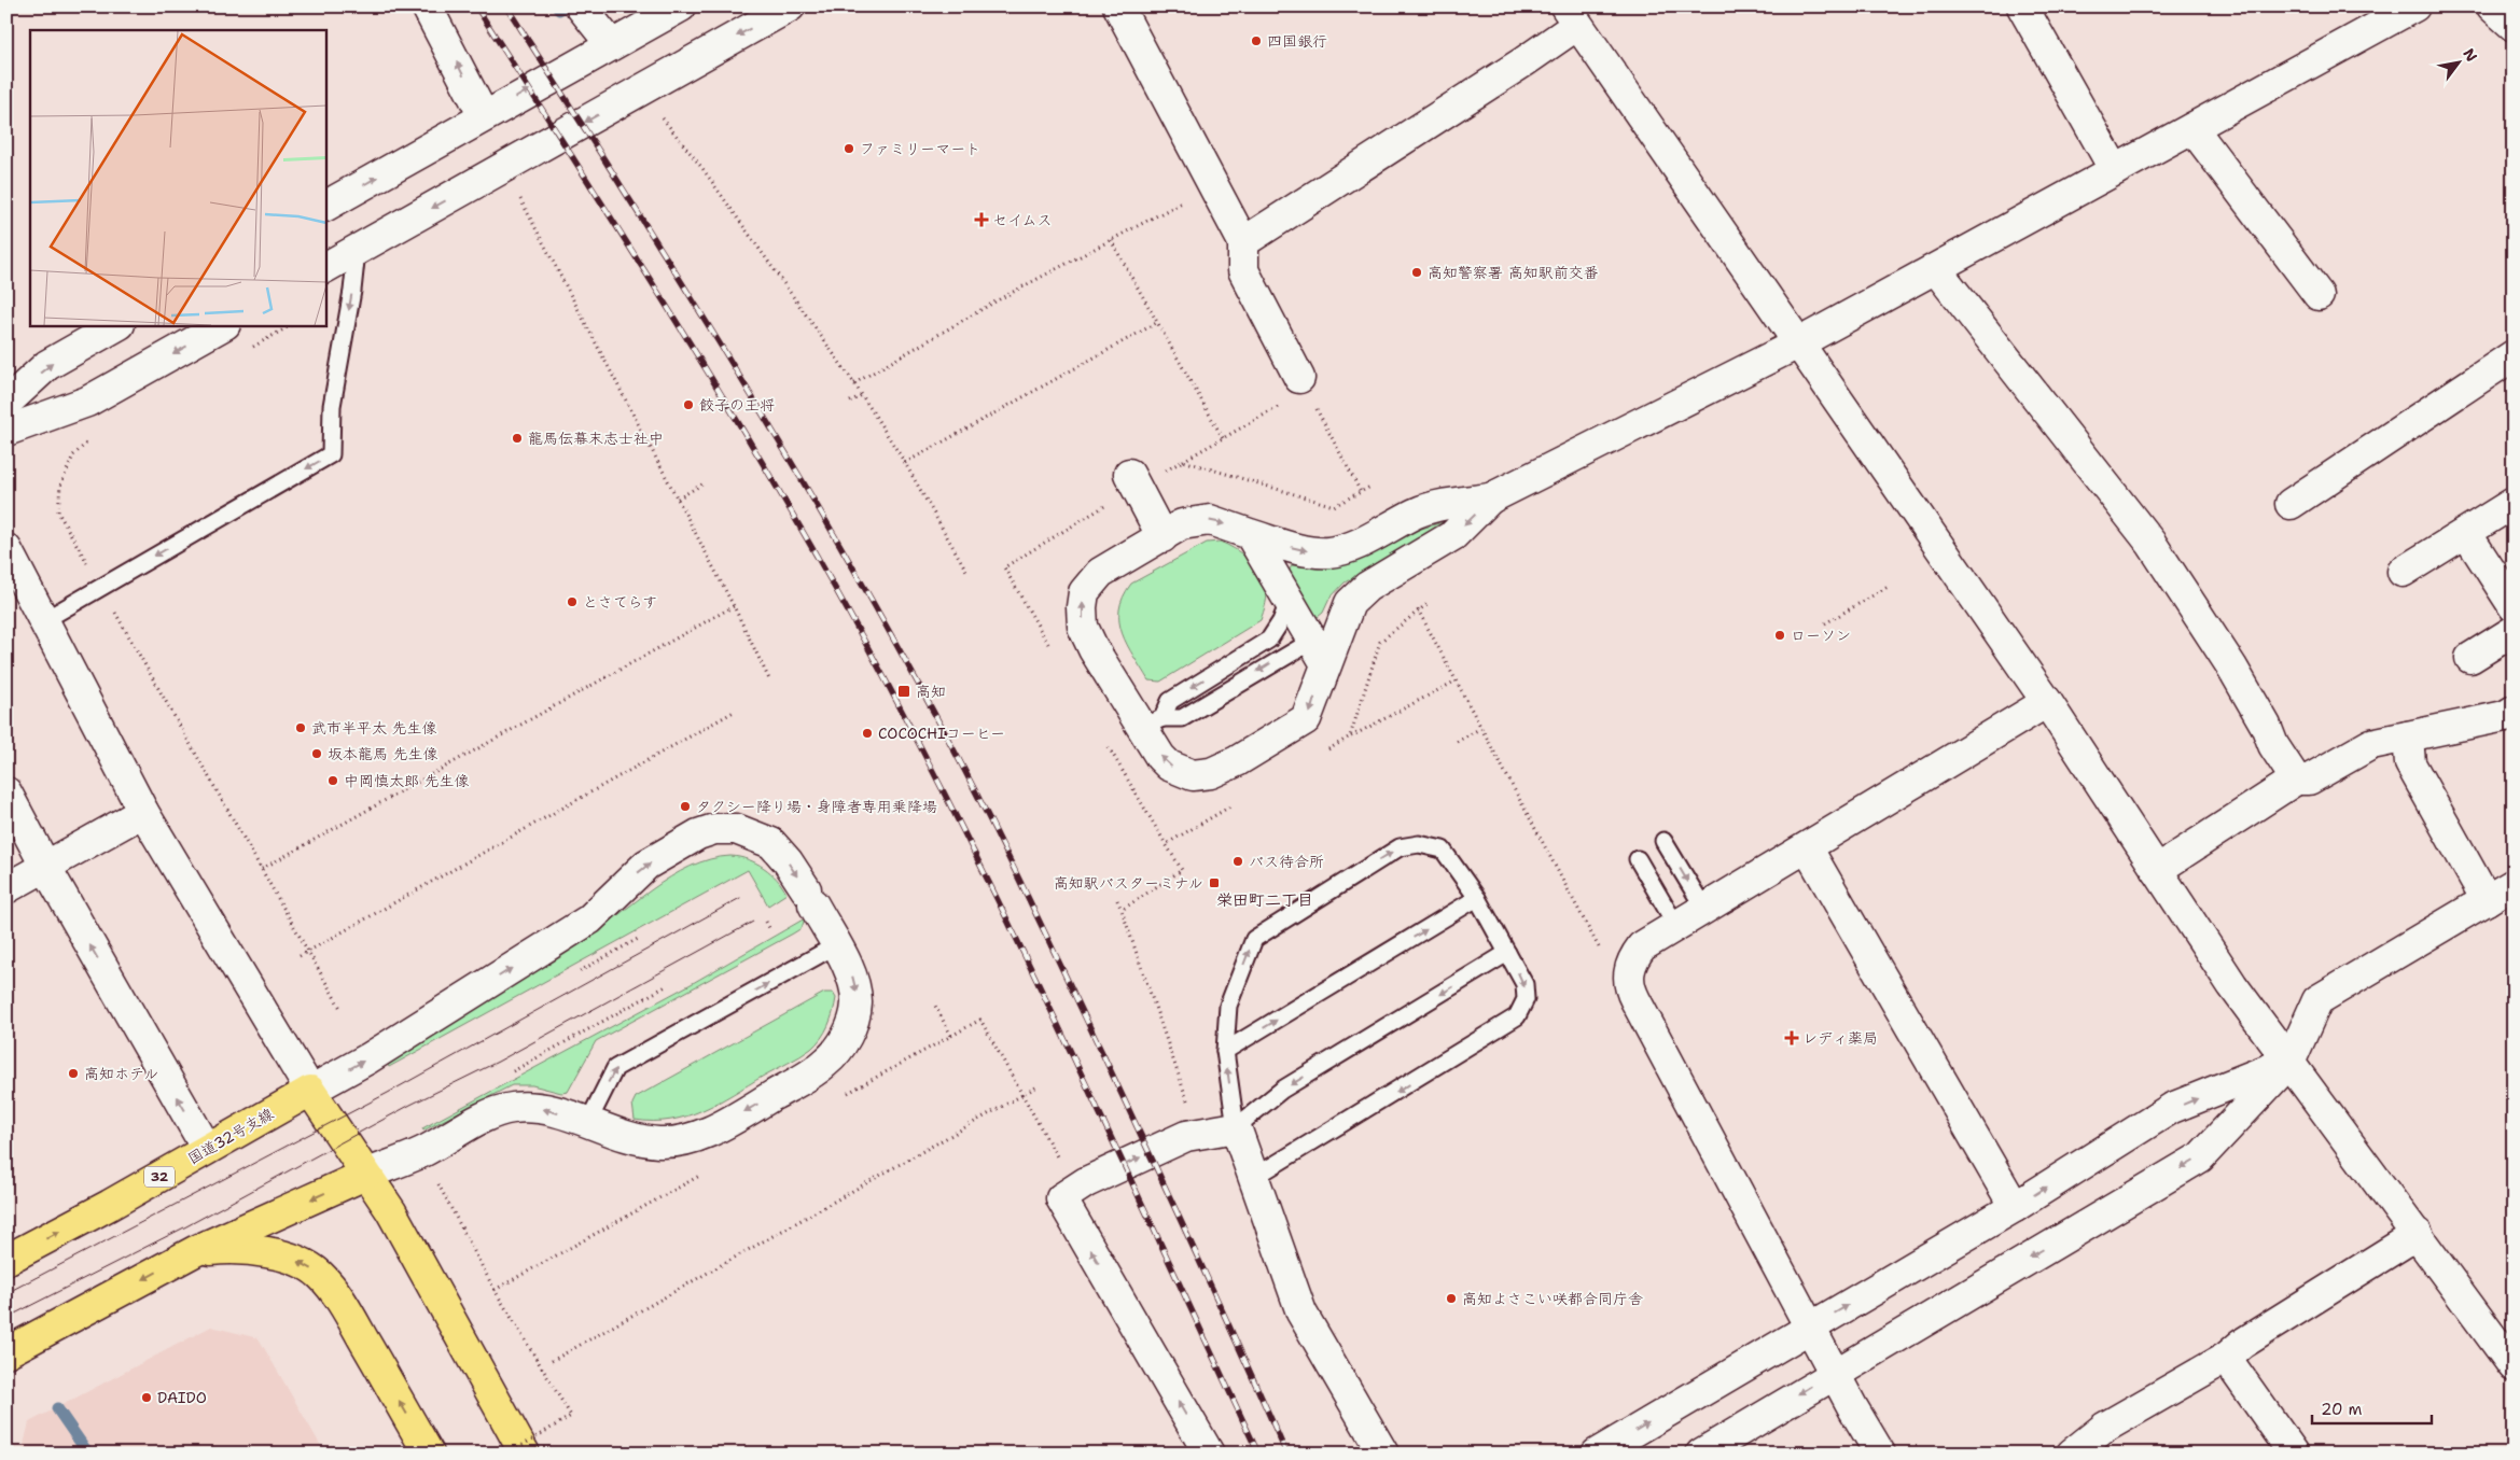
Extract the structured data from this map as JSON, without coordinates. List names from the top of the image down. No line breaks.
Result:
{"streets":{"highway":["国道32号支線","32"]},"districts":["栄田町二丁目"],"places":{"other":["四国銀行","ファミリーマート","高知警察署 高知駅前交番","餃子の王将","龍馬伝幕末志士社中","とさてらす","ローソン","武市半平太 先生像","COCOCHIコーヒー","坂本龍馬 先生像","中岡慎太郎 先生像","タクシー降り場・身障者専用乗降場","バス待合所","高知ホテル","高知よさこい咲都合同庁舎","DAIDO"],"health":["セイムス","レディ薬局"],"transit":["高知","高知駅バスターミナル"]},"scale_bar":"20 m","north":"top right"}
